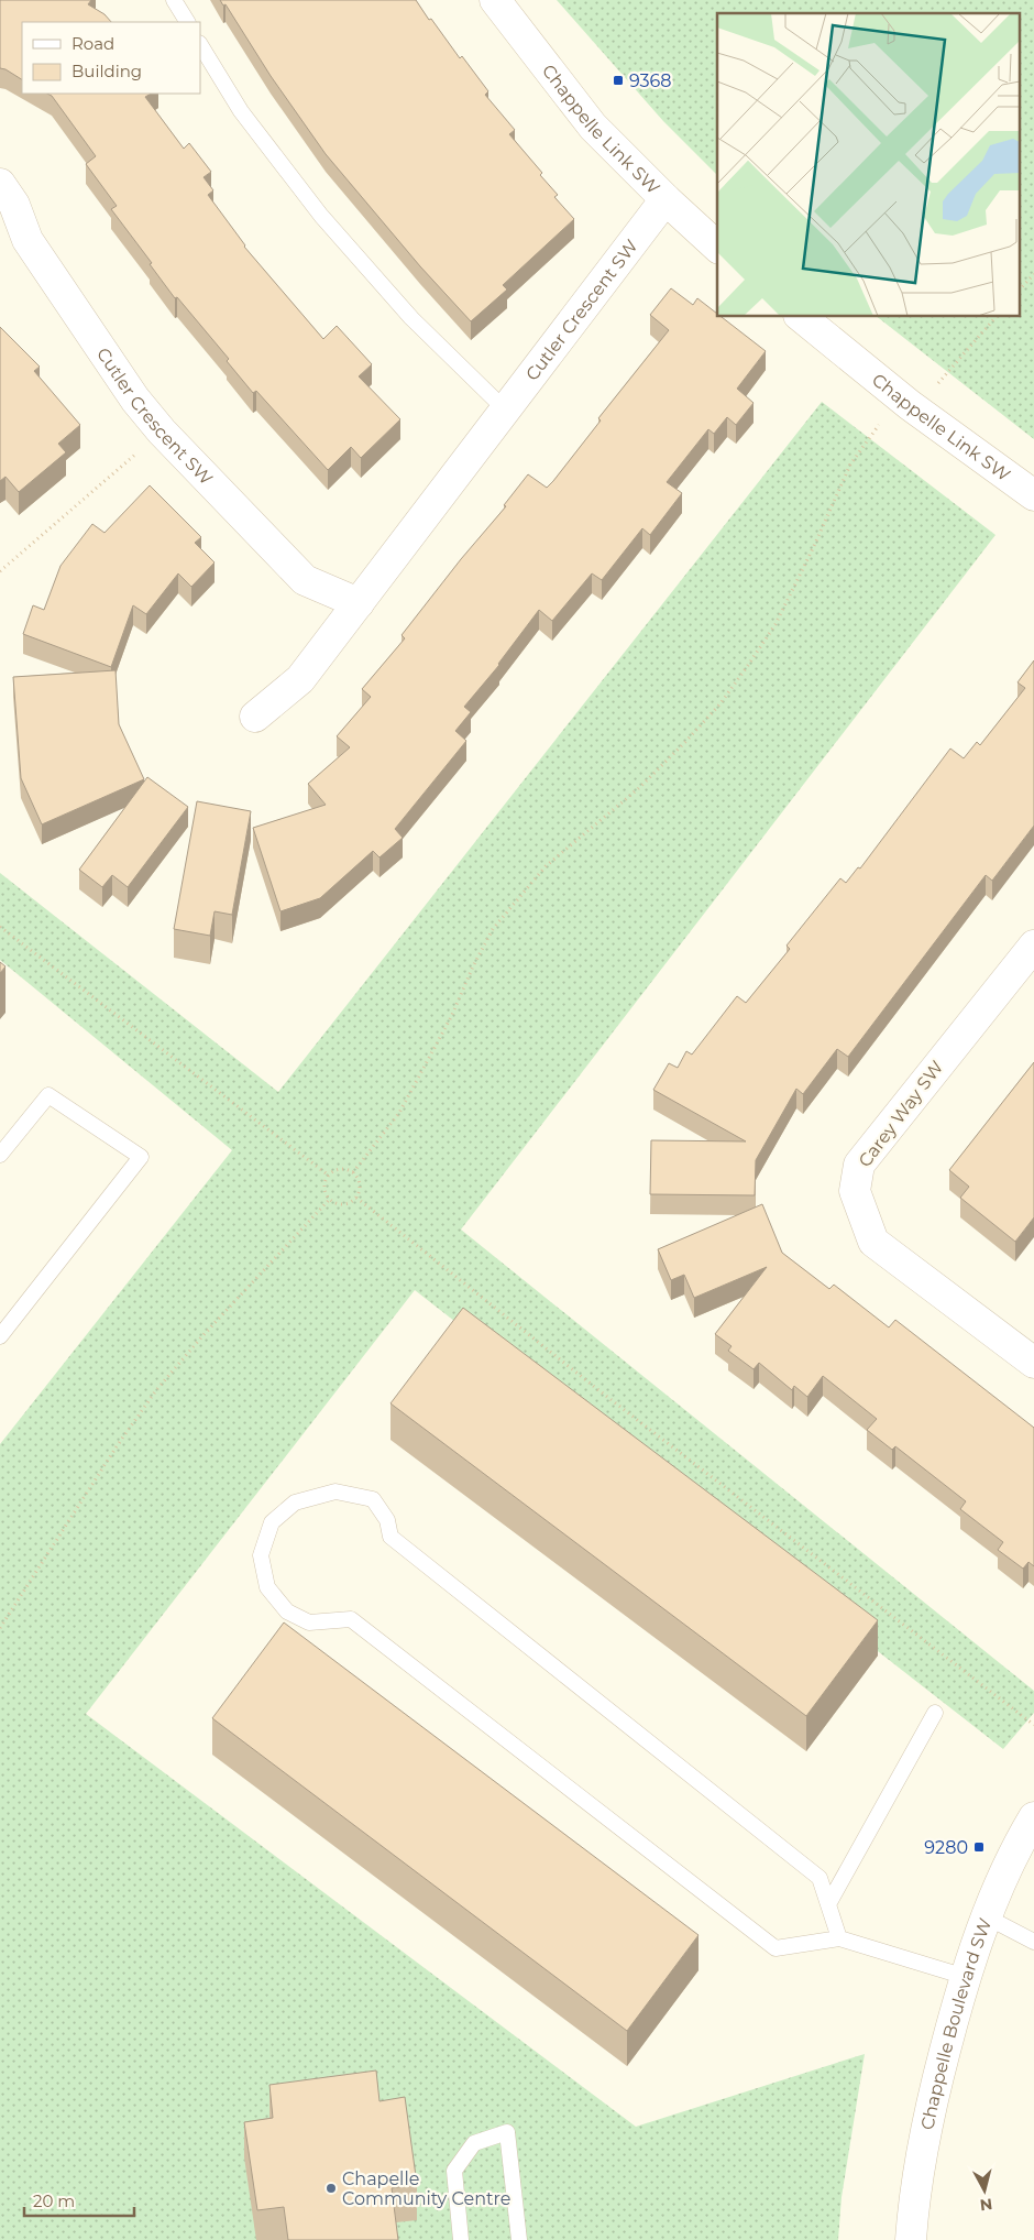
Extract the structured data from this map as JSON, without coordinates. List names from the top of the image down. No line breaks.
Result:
{"streets":{"street":["Chappelle Link SW","Cutler Crescent SW","Carey Way SW","Chappelle Boulevard SW"]},"crossings":[["Chappelle Link SW","Cutler Crescent SW"]],"places":{"transit":["9368","9280"],"other":["Chapelle Community Centre"]},"legend":["Road","Building"],"scale_bar":"20 m","north":"bottom"}
